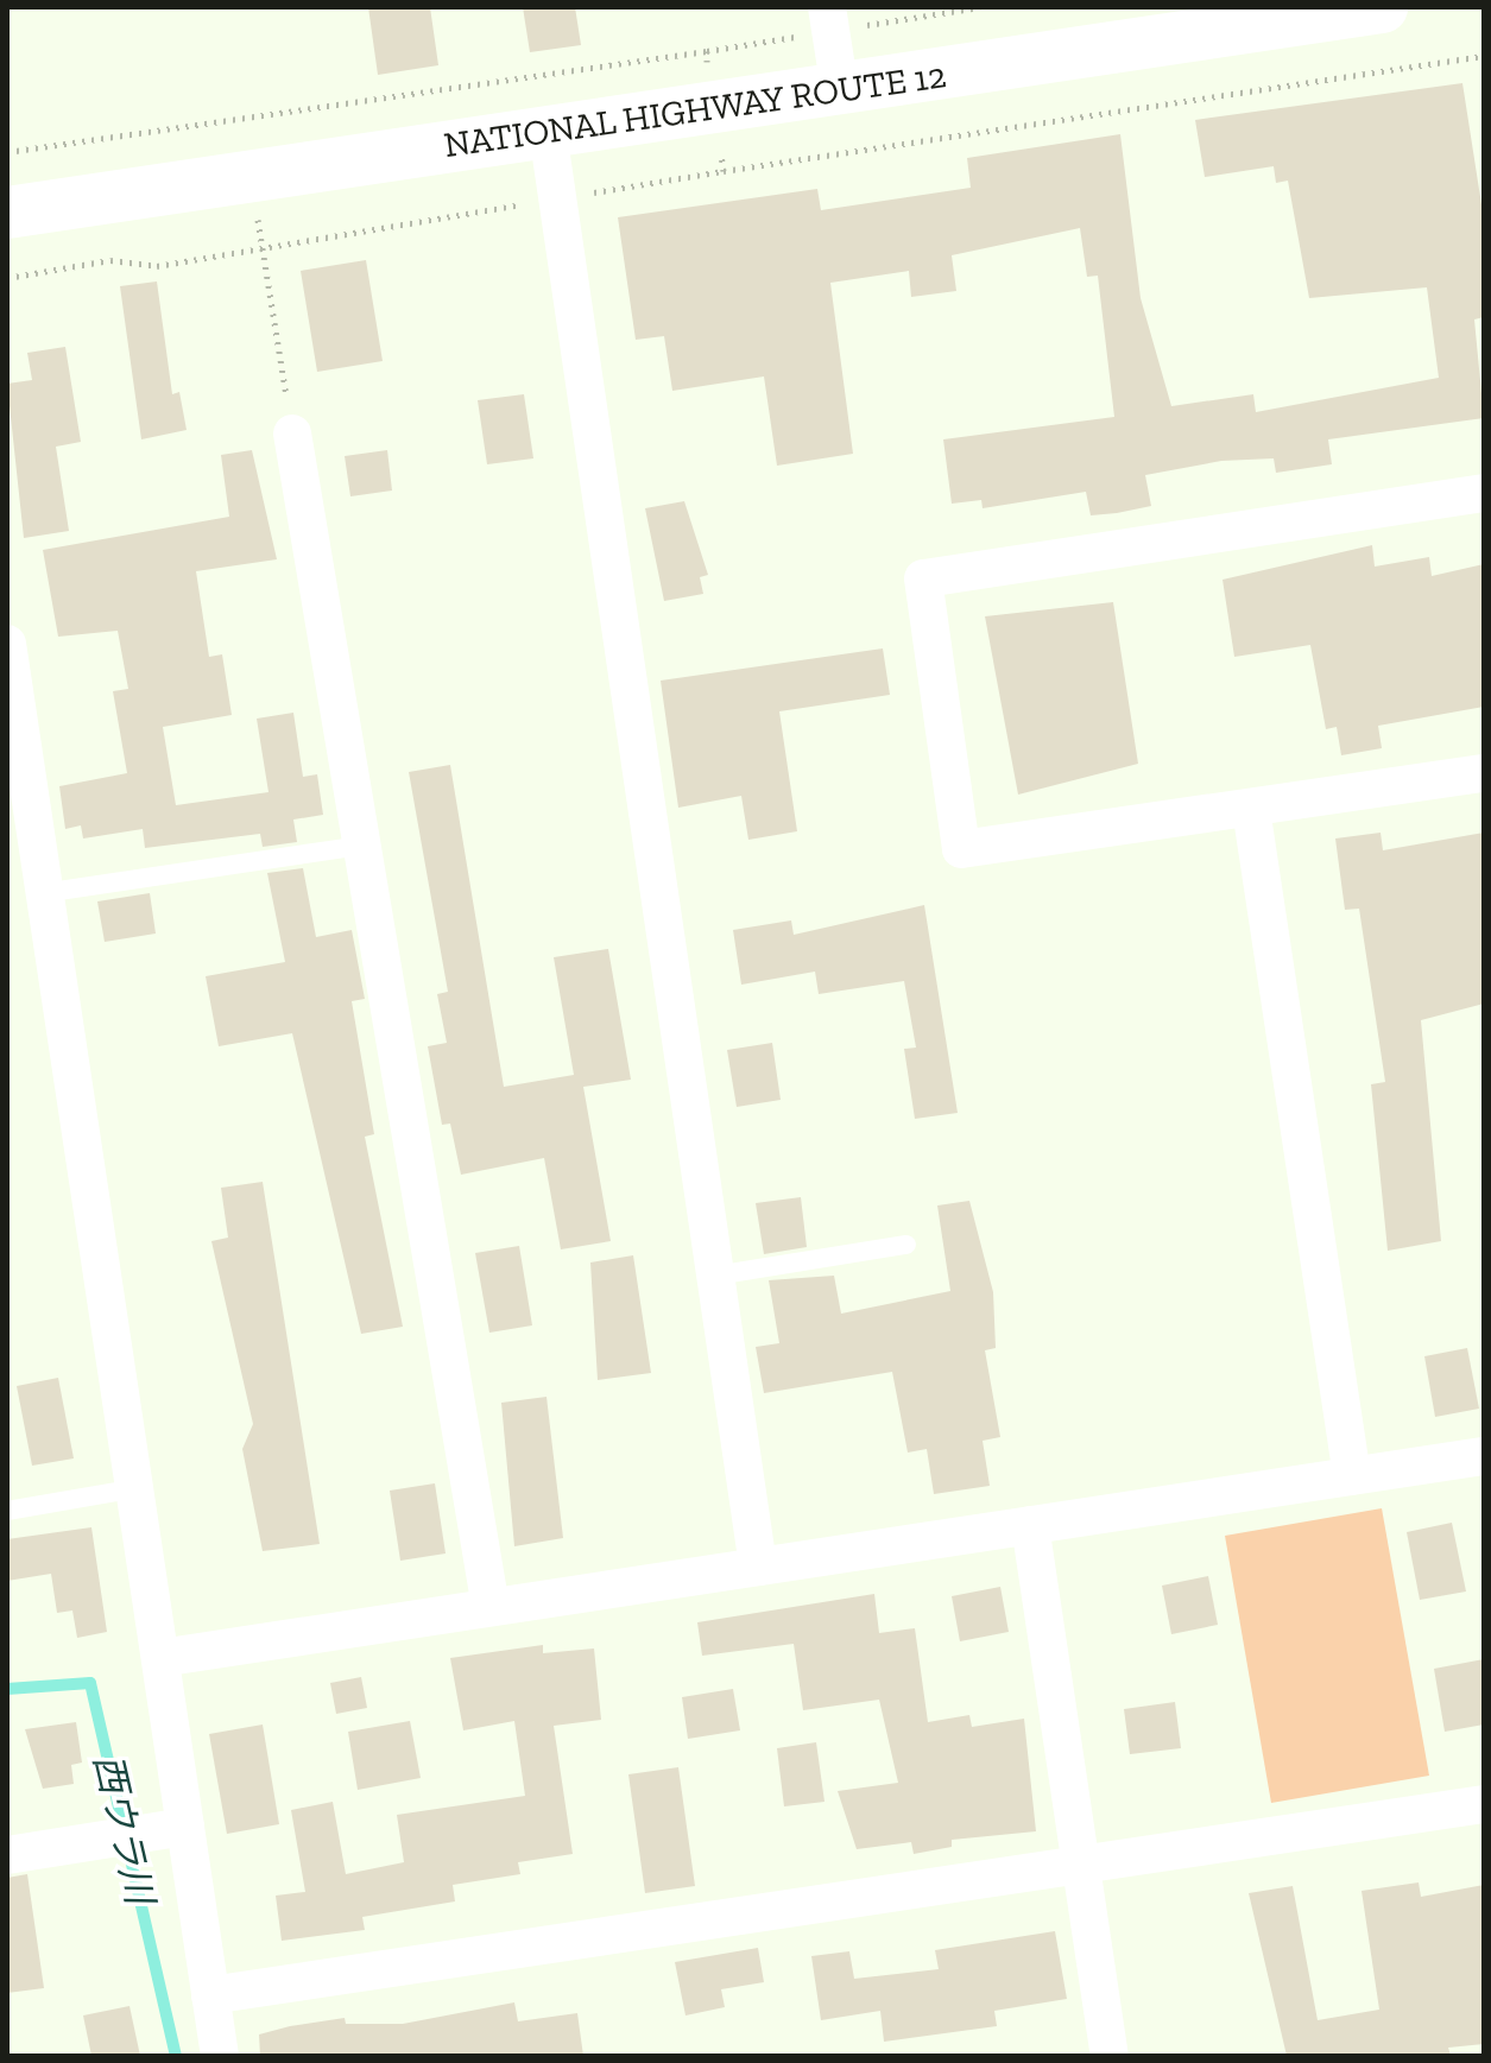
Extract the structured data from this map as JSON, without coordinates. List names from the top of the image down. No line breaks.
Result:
{"streets":{"highway":["NATIONAL HIGHWAY ROUTE 12"]},"water":["西ウラ川"]}
